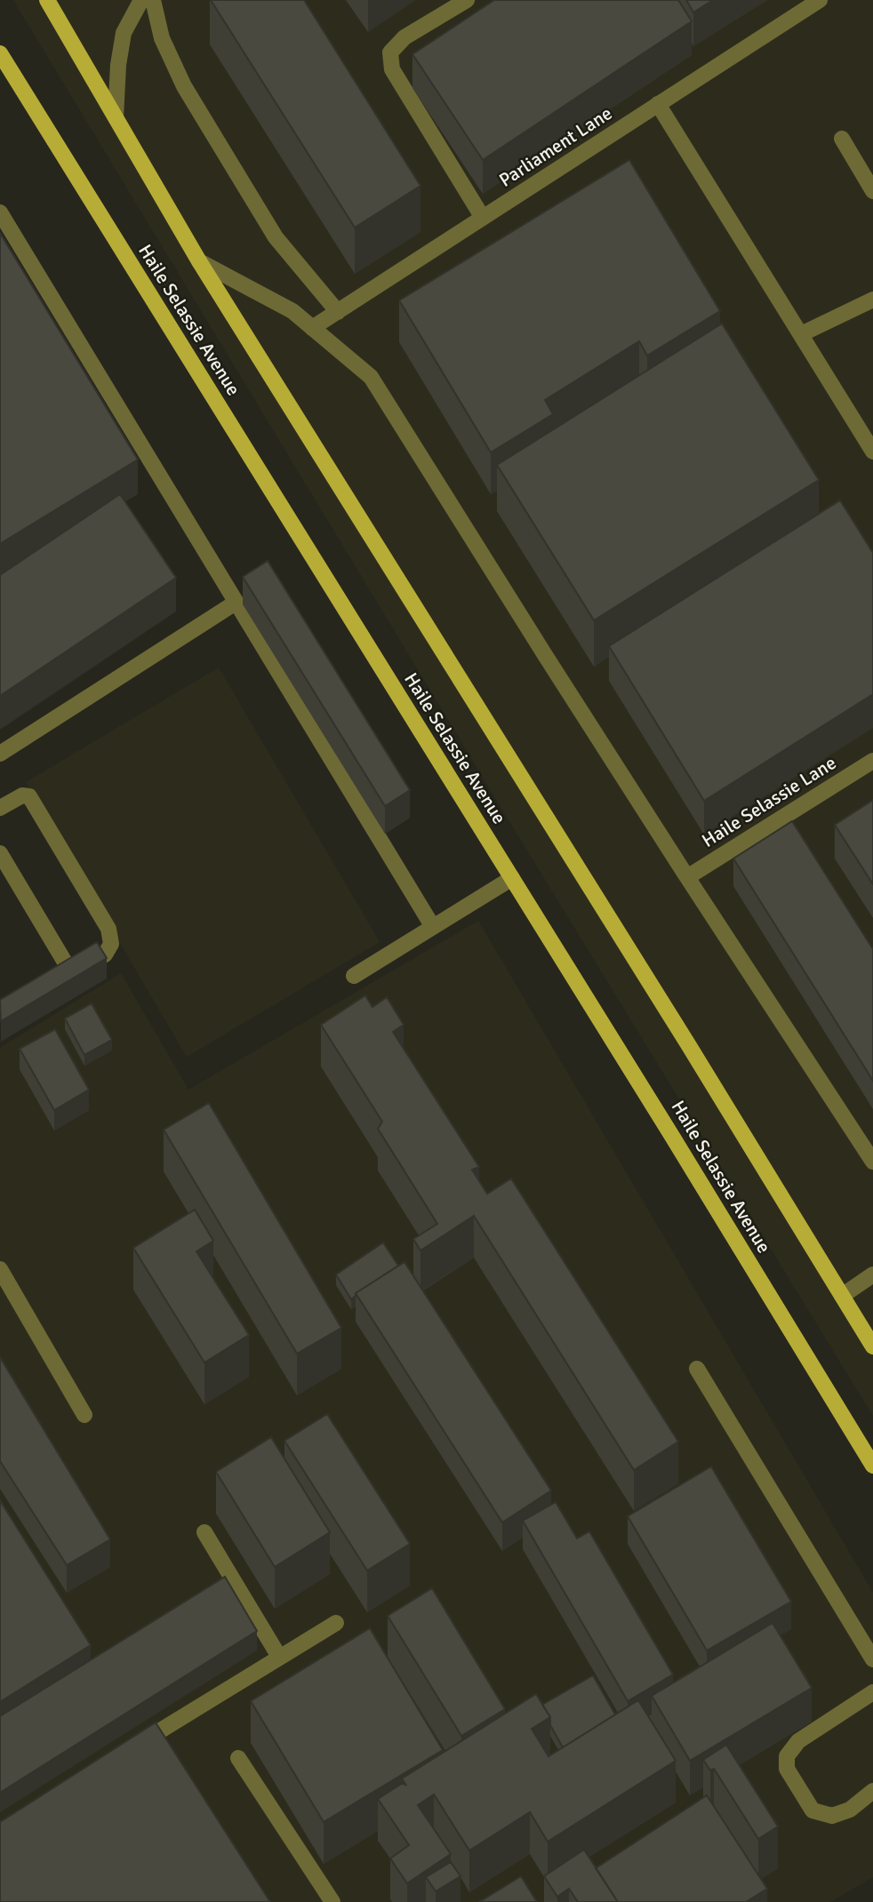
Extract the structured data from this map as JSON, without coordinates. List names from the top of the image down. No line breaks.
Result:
{"streets":{"main road":["Haile Selassie Avenue"],"street":["Parliament Lane","Haile Selassie Lane"]}}
